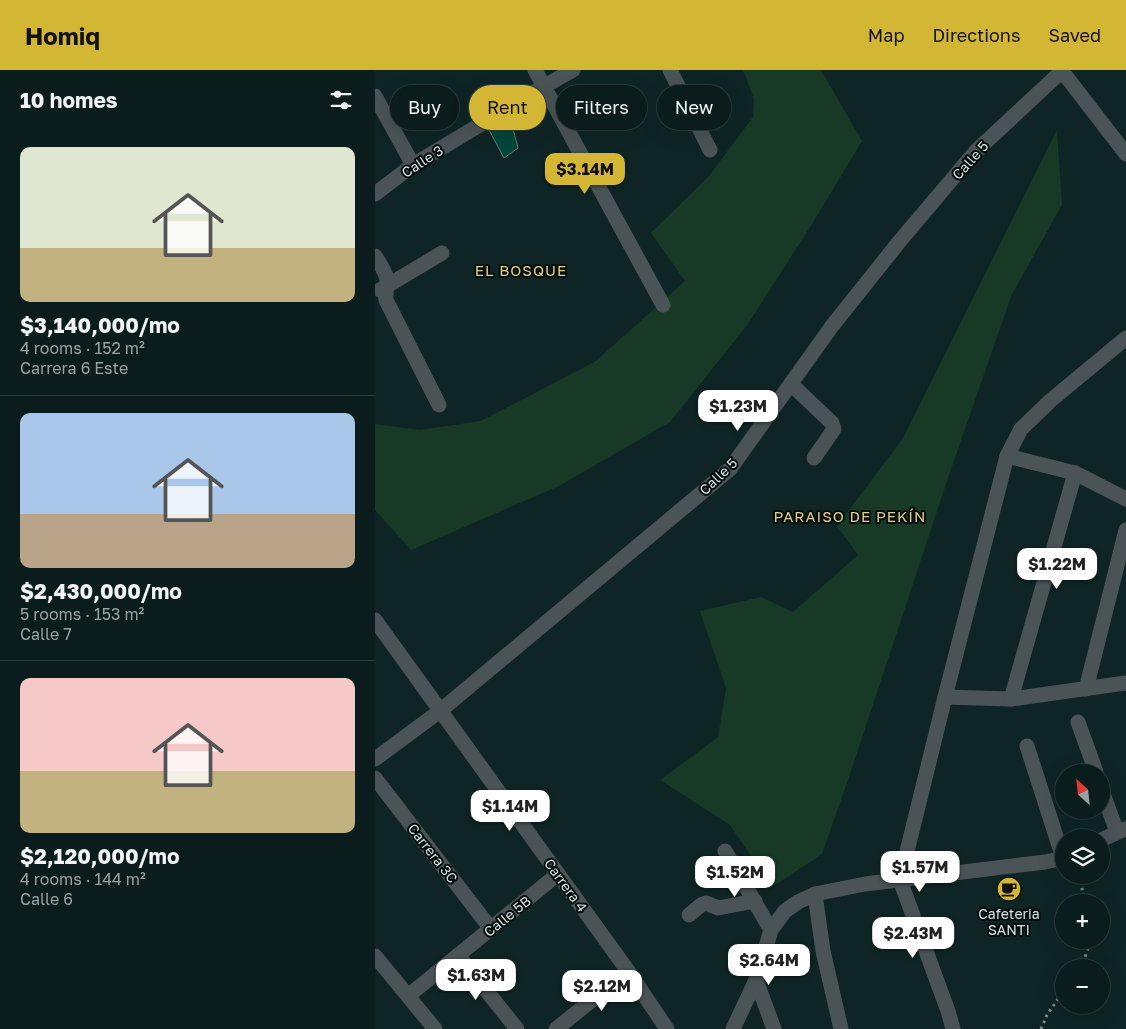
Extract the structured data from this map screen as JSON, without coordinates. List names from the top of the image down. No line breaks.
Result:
{"streets":{"street":["Calle 5","Calle 3","Carrera 3C","Carrera 4","Calle 5B"]},"crossings":[["Calle 5","Carrera 4"],["Carrera 3C","Calle 5B"],["Carrera 4","Calle 5B"]],"districts":["EL BOSQUE","PARAISO DE PEKÍN"],"places":{"cafe":["Cafeteria SANTI"]},"north":"top left","page":{"header":"Homiq","nav":["Map","Directions","Saved"],"heading":"10 homes","chip":["Buy","Rent","Filters","New"],"list":[{"name":"$3,140,000/mo","note":"4 rooms · 152 m² · Carrera 6 Este"},{"name":"$2,430,000/mo","note":"5 rooms · 153 m² · Calle 7"},{"name":"$2,120,000/mo","note":"4 rooms · 144 m² · Calle 6"}],"price":["$3.14M","$1.23M","$1.22M","$1.14M","$1.57M","$1.52M","$2.43M","$2.64M","$1.63M","$2.12M"],"map_buttons":["+","−"]}}
